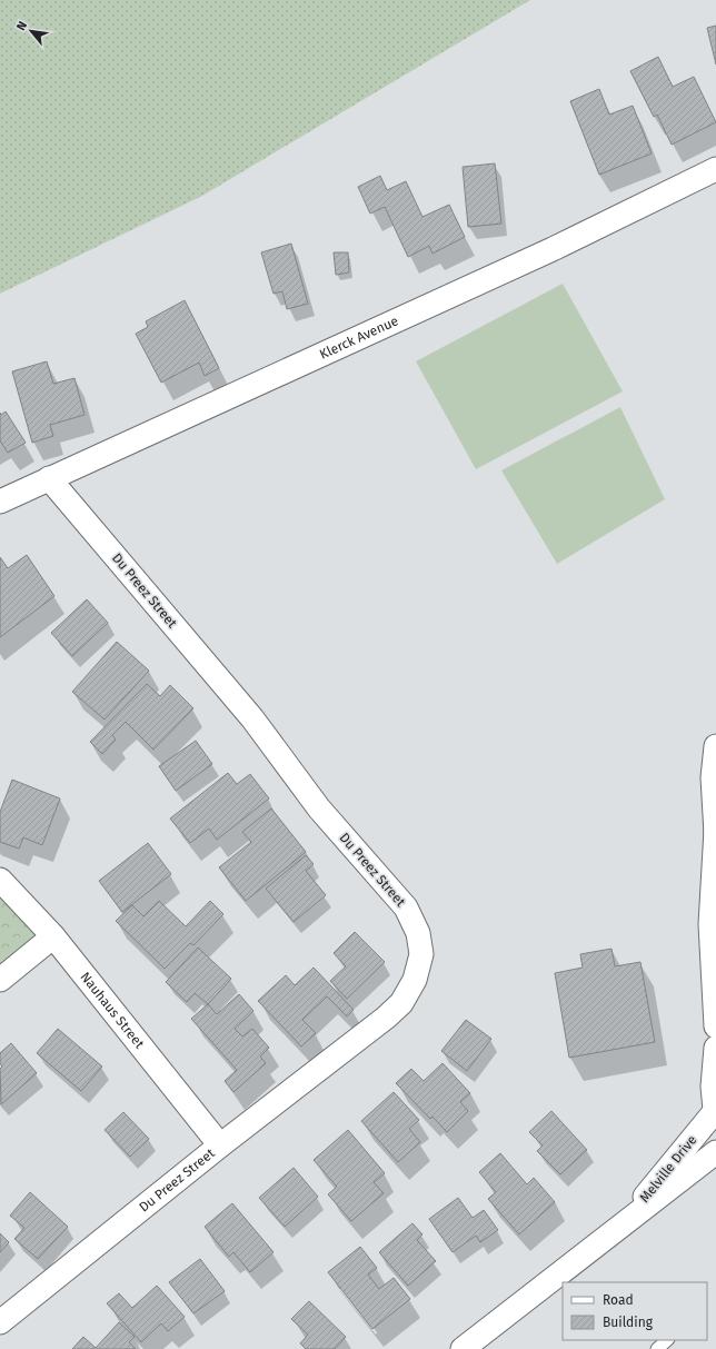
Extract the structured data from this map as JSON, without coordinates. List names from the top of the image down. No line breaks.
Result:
{"streets":{"street":["Klerck Avenue","Du Preez Street","Nauhaus Street","Melville Drive"]},"crossings":[["Klerck Avenue","Du Preez Street"],["Du Preez Street","Nauhaus Street"]],"legend":["Road","Building"],"north":"top left"}
